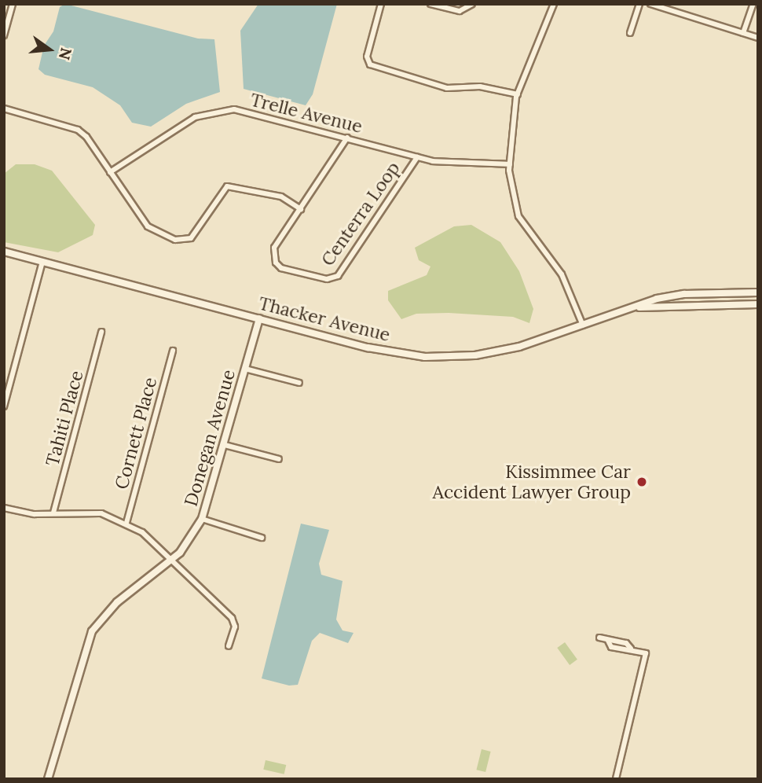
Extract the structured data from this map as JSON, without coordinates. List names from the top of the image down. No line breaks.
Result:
{"streets":{"street":["Trelle Avenue","Centerra Loop","Thacker Avenue","Tahiti Place","Cornett Place","Donegan Avenue"]},"crossings":[["Trelle Avenue","Centerra Loop"],["Thacker Avenue","Donegan Avenue"]],"places":["Kissimmee Car Accident Lawyer Group"],"north":"right"}
